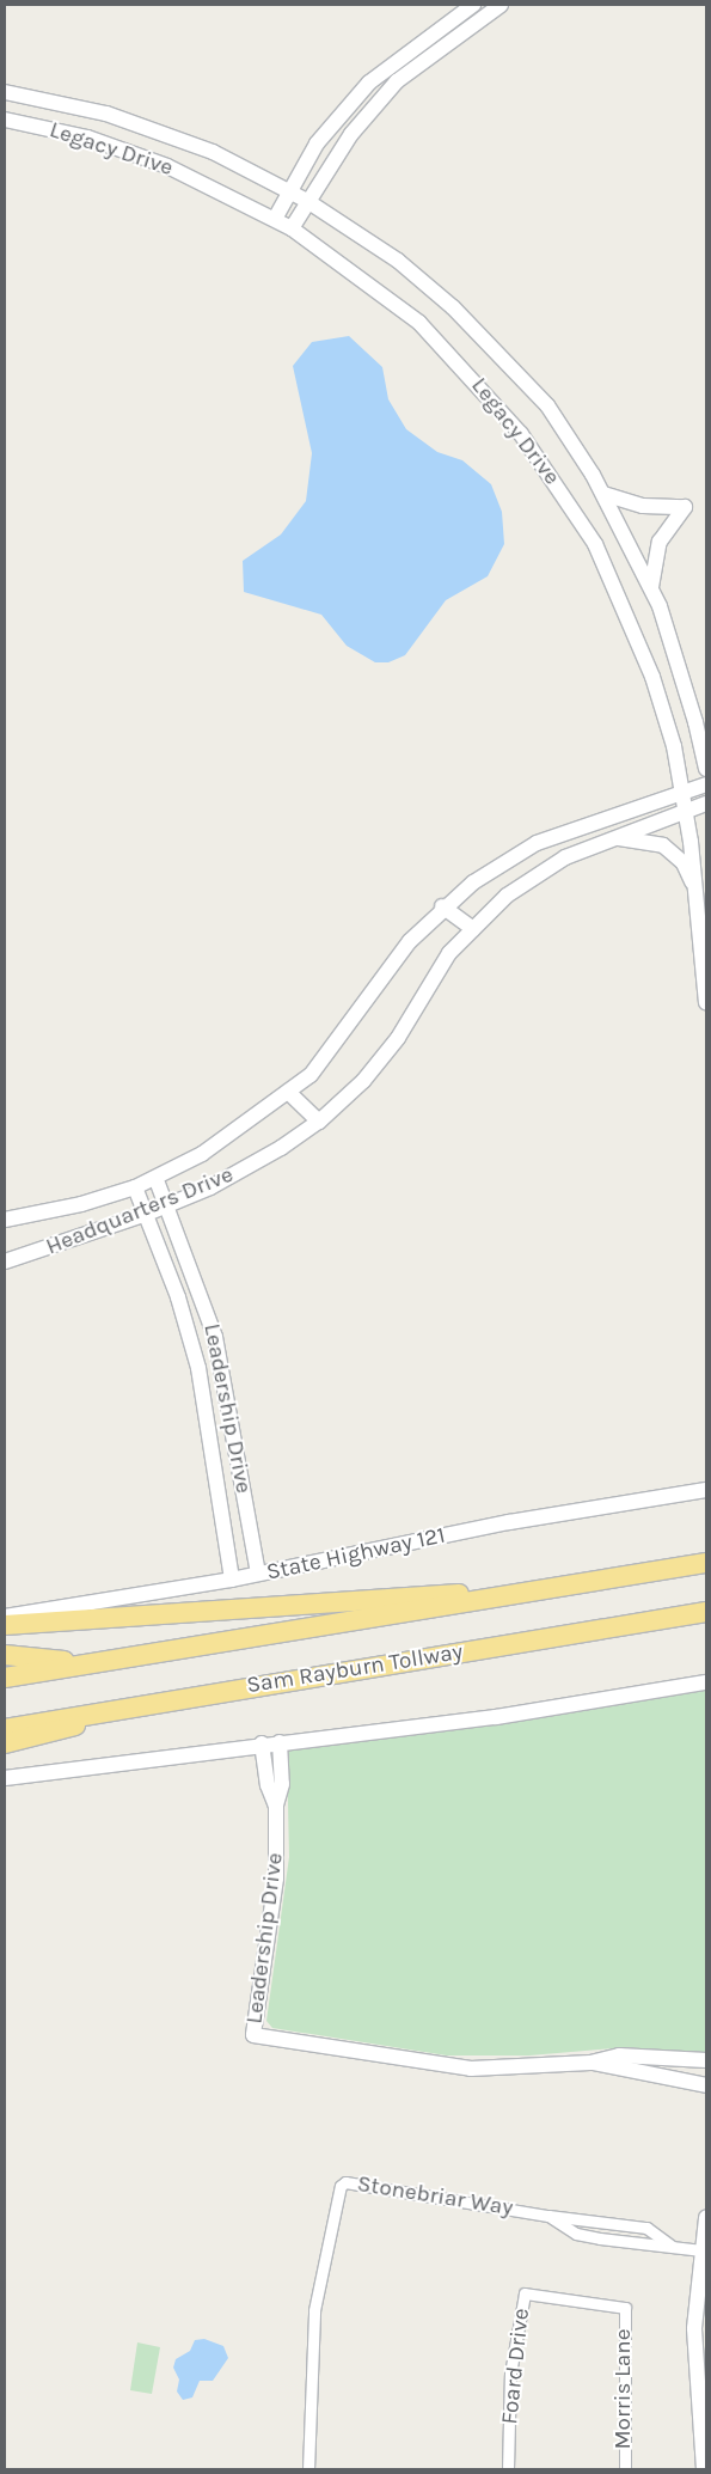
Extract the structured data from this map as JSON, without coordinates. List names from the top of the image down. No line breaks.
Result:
{"streets":{"highway":["Sam Rayburn Tollway"],"main road":["Legacy Drive","Headquarters Drive","Leadership Drive","State Highway 121"],"street":["Stonebriar Way","Foard Drive","Morris Lane"]},"crossings":[["Legacy Drive","Headquarters Drive"],["Headquarters Drive","Leadership Drive"],["Leadership Drive","State Highway 121"],["Foard Drive","Morris Lane"]]}
